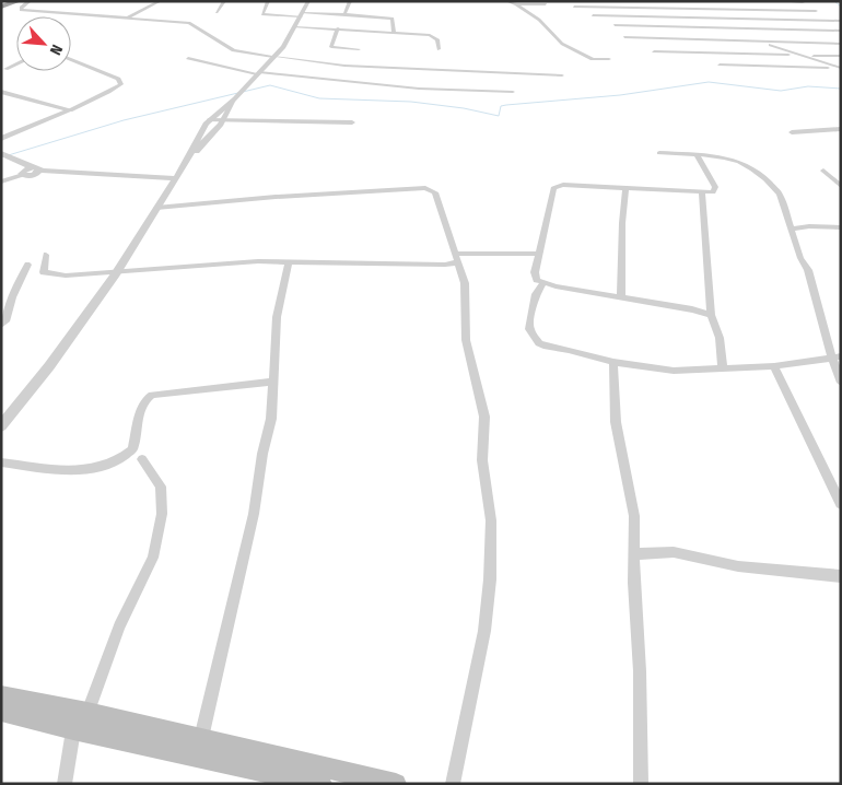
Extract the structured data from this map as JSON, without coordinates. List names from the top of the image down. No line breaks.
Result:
{"north":"bottom right"}
